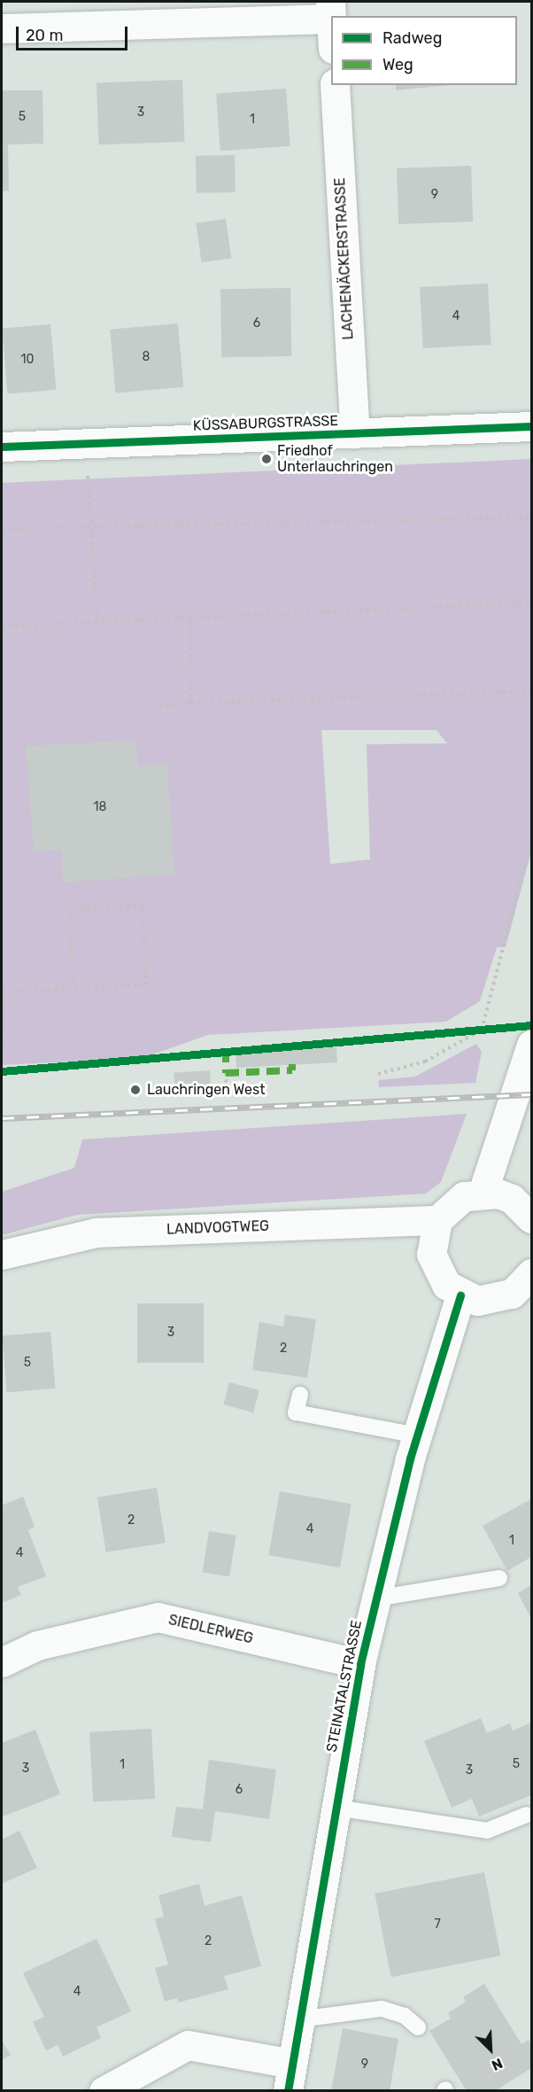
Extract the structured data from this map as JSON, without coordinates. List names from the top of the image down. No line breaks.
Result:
{"streets":{"street":["LACHENÄCKERSTRASSE","KÜSSABURGSTRASSE","LANDVOGTWEG","SIEDLERWEG","STEINATALSTRASSE"]},"crossings":[["LACHENÄCKERSTRASSE","KÜSSABURGSTRASSE"],["SIEDLERWEG","STEINATALSTRASSE"]],"places":["Friedhof Unterlauchringen","Lauchringen West"],"house_numbers":["3","5","1","9","4","6","8","10","18","3","2","5","2","4","1","4","5","1","3","3","6","7","2","4","9"],"legend":["Radweg","Weg"],"scale_bar":"20 m","north":"bottom right"}
